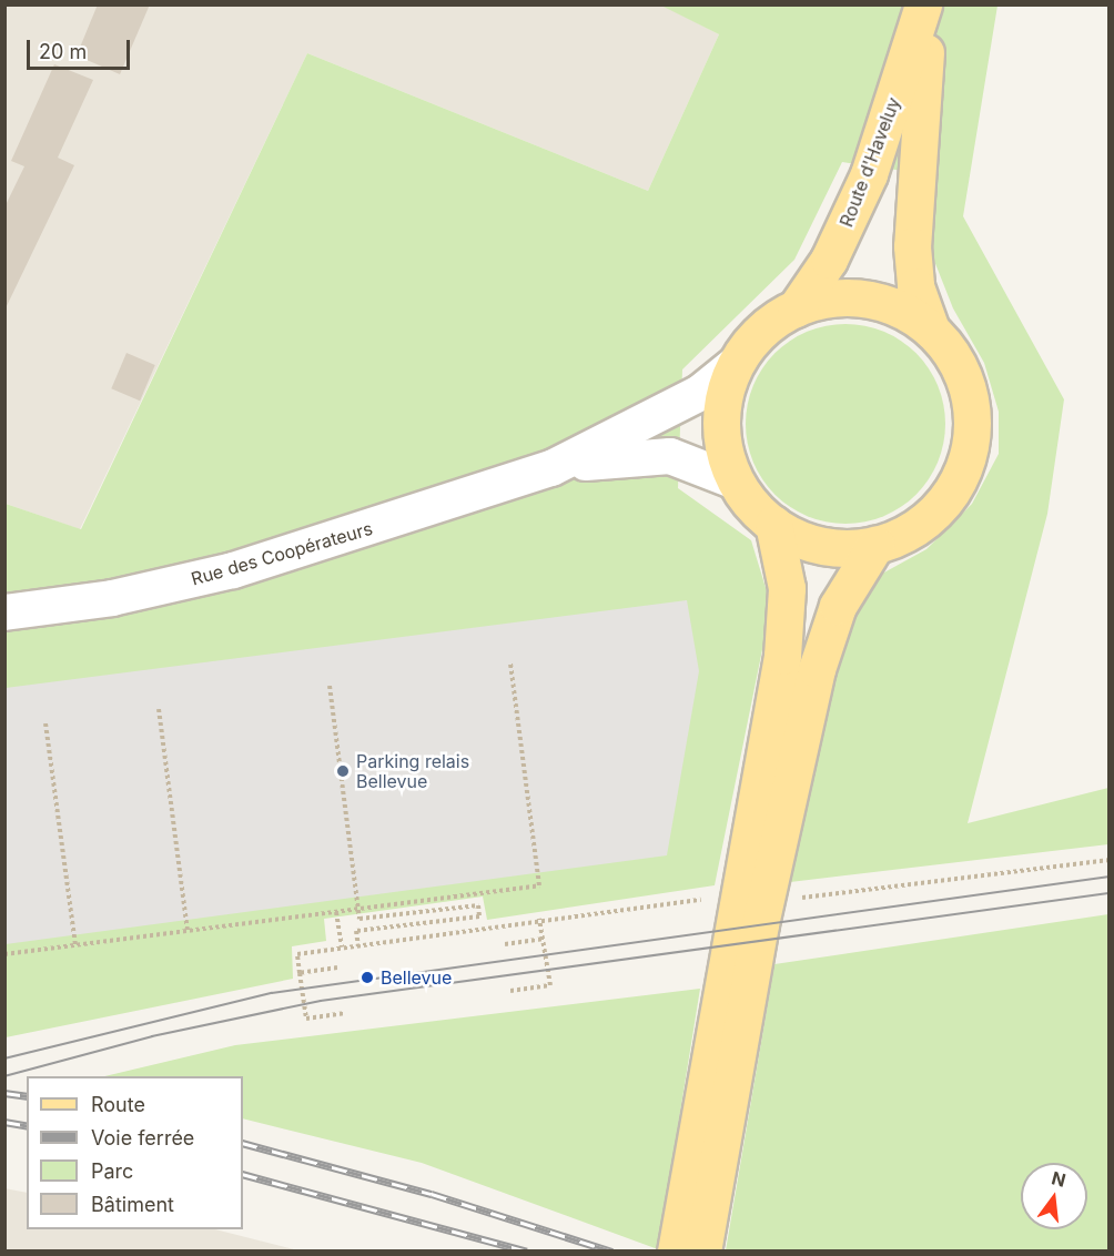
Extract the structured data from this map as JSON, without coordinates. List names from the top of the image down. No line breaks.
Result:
{"streets":{"main road":["Route d'Haveluy"],"street":["Rue des Coopérateurs"]},"places":["Parking relais Bellevue","Bellevue"],"legend":["Route","Voie ferrée","Parc","Bâtiment"],"scale_bar":"20 m","north":"top"}
